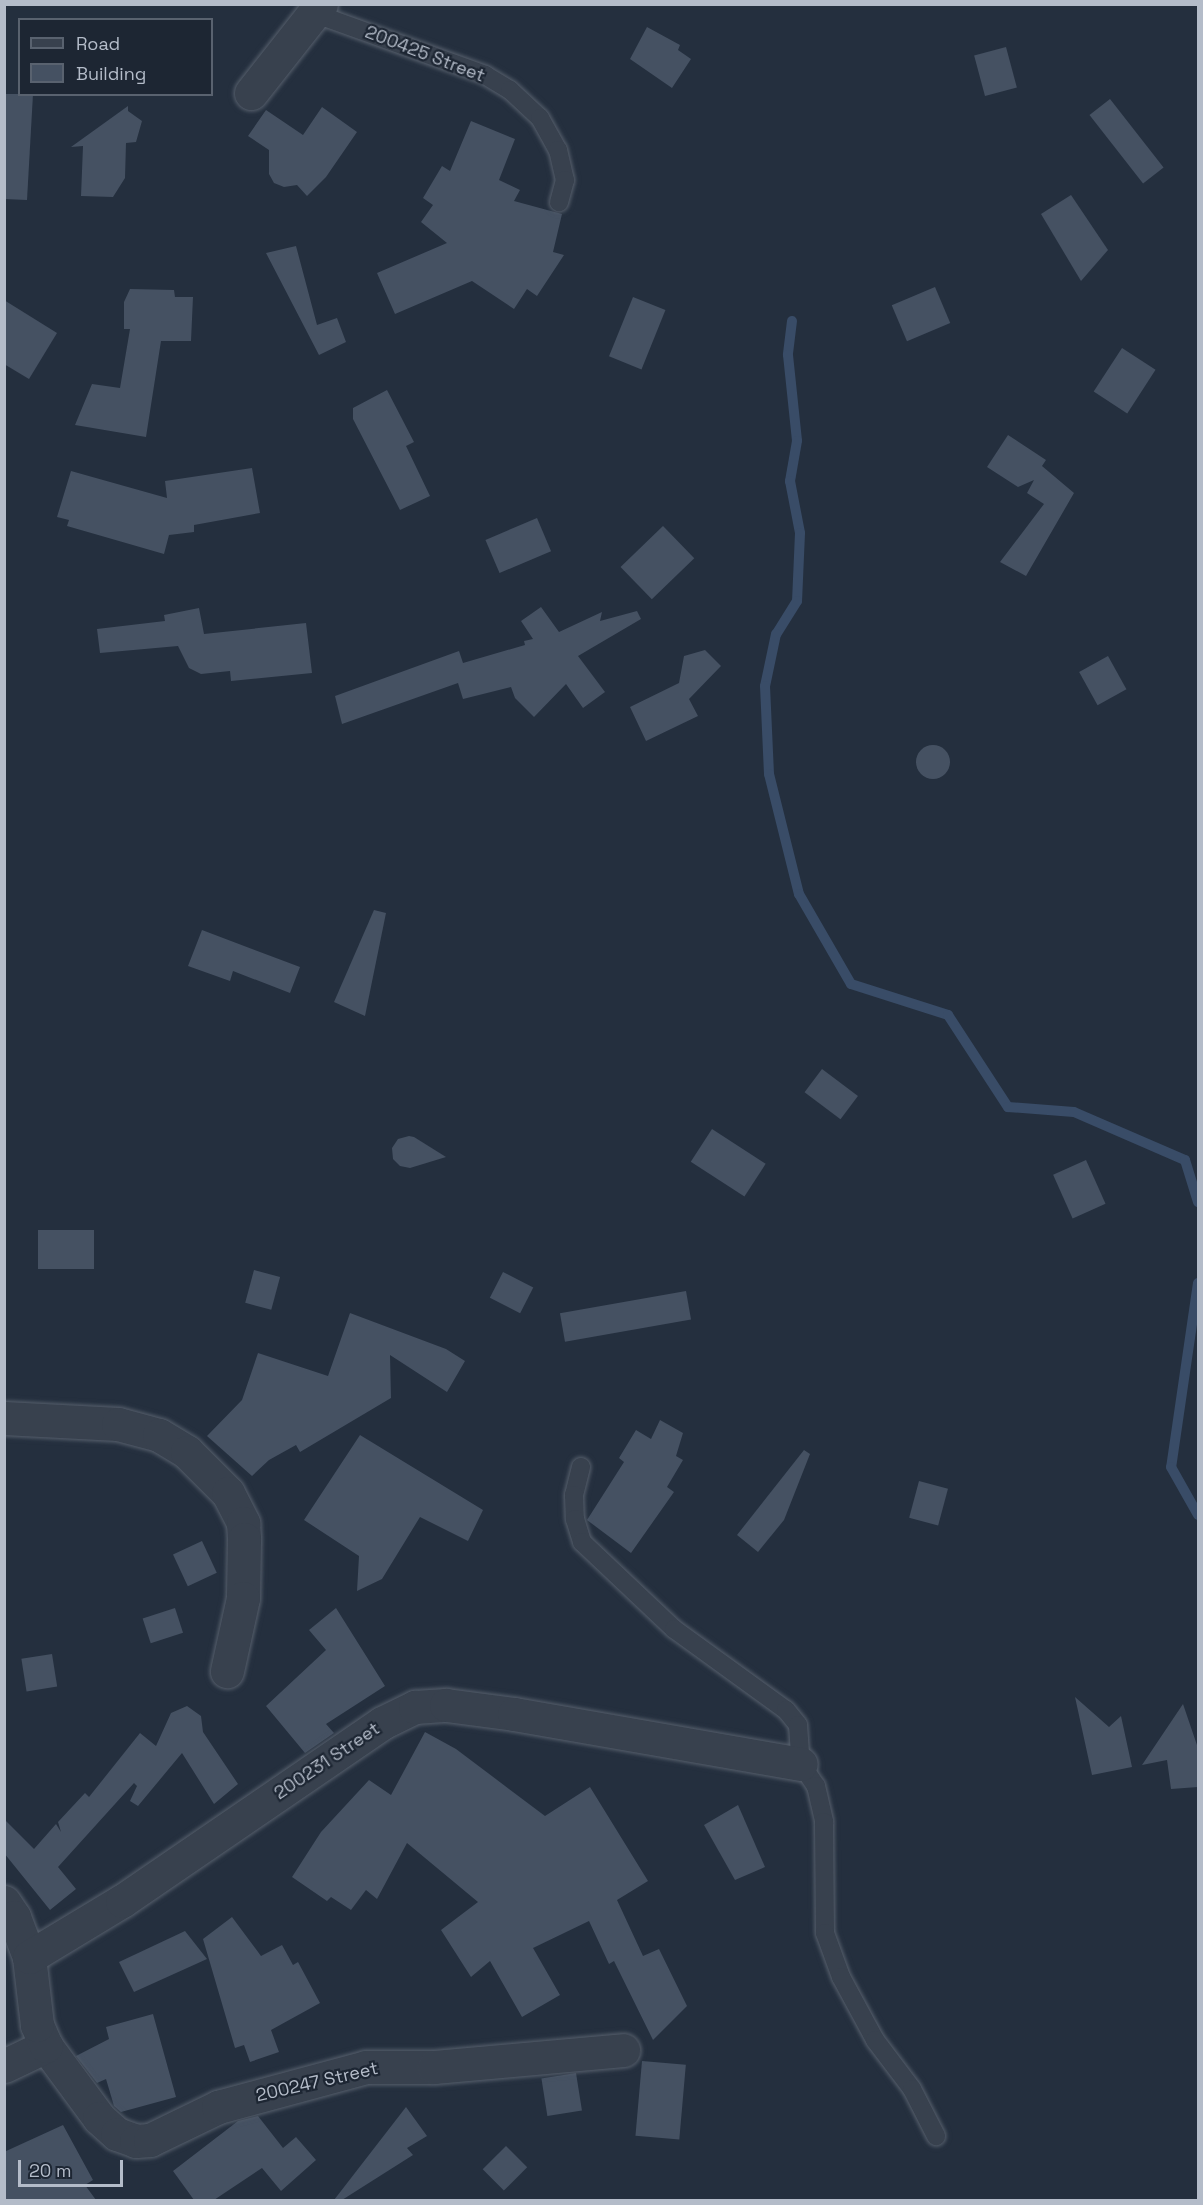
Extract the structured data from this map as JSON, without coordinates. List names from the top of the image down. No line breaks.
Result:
{"streets":{"street":["200231 Street","200247 Street"],"lane":["200425 Street"]},"legend":["Road","Building"],"scale_bar":"20 m"}
